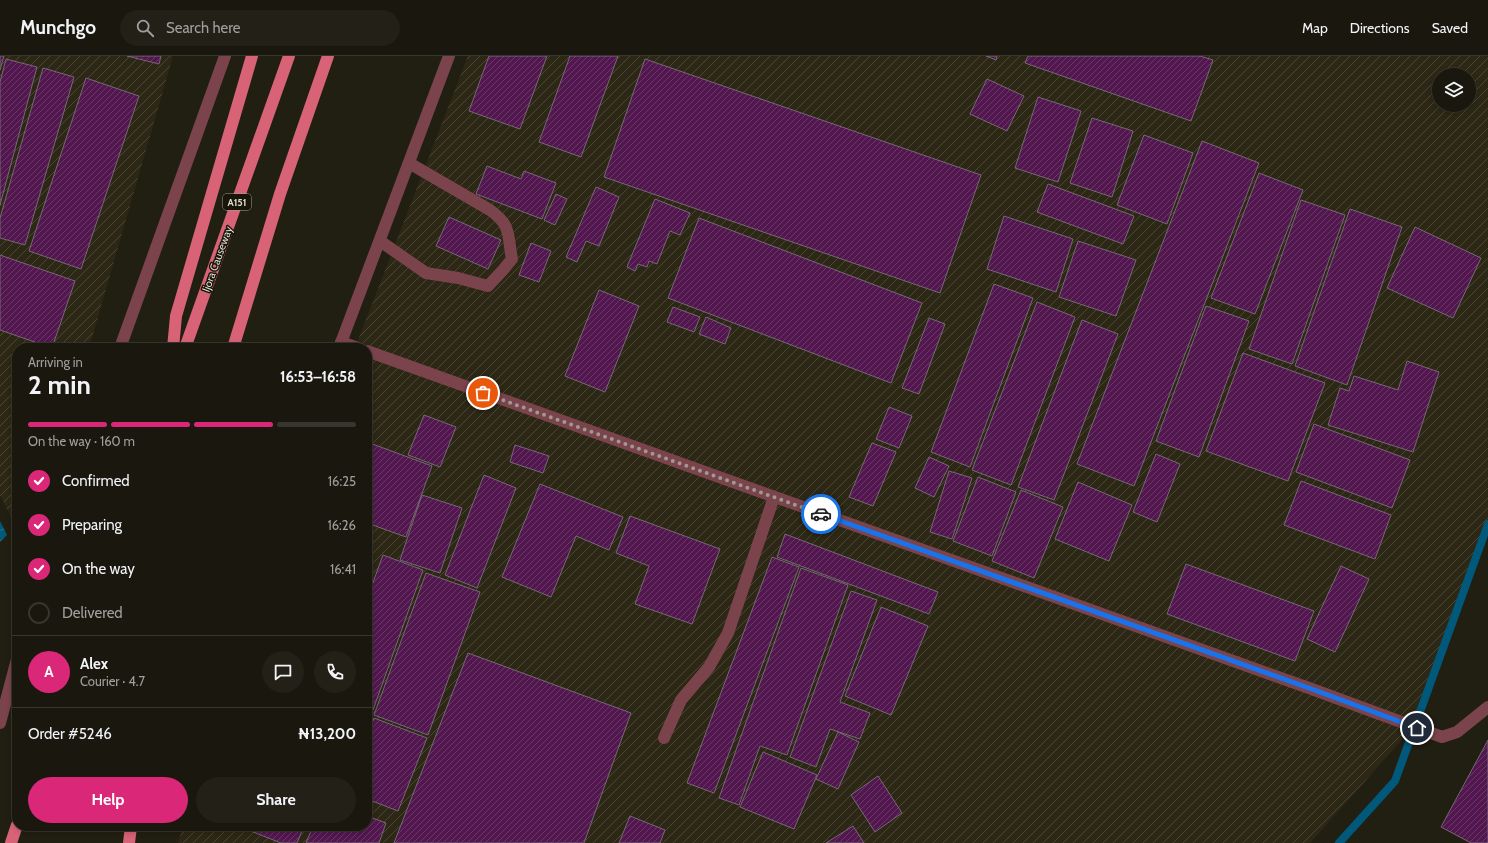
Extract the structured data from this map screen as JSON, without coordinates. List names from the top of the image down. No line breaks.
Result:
{"streets":{"main road":["A151","Ijora Causeway"]},"page":{"header":"Munchgo","search":"Search here","nav":["Map","Directions","Saved"],"heading":["2 min","Arriving in","16:53–16:58"],"panel":["Alex","Courier · 4.7","Order #5246","₦13,200"],"bar":"On the way · 160 m","list":[["Confirmed","16:25"],["Preparing","16:26"],["On the way","16:41"],"Delivered"],"round":"A","buttons":["Help","Share"]}}
